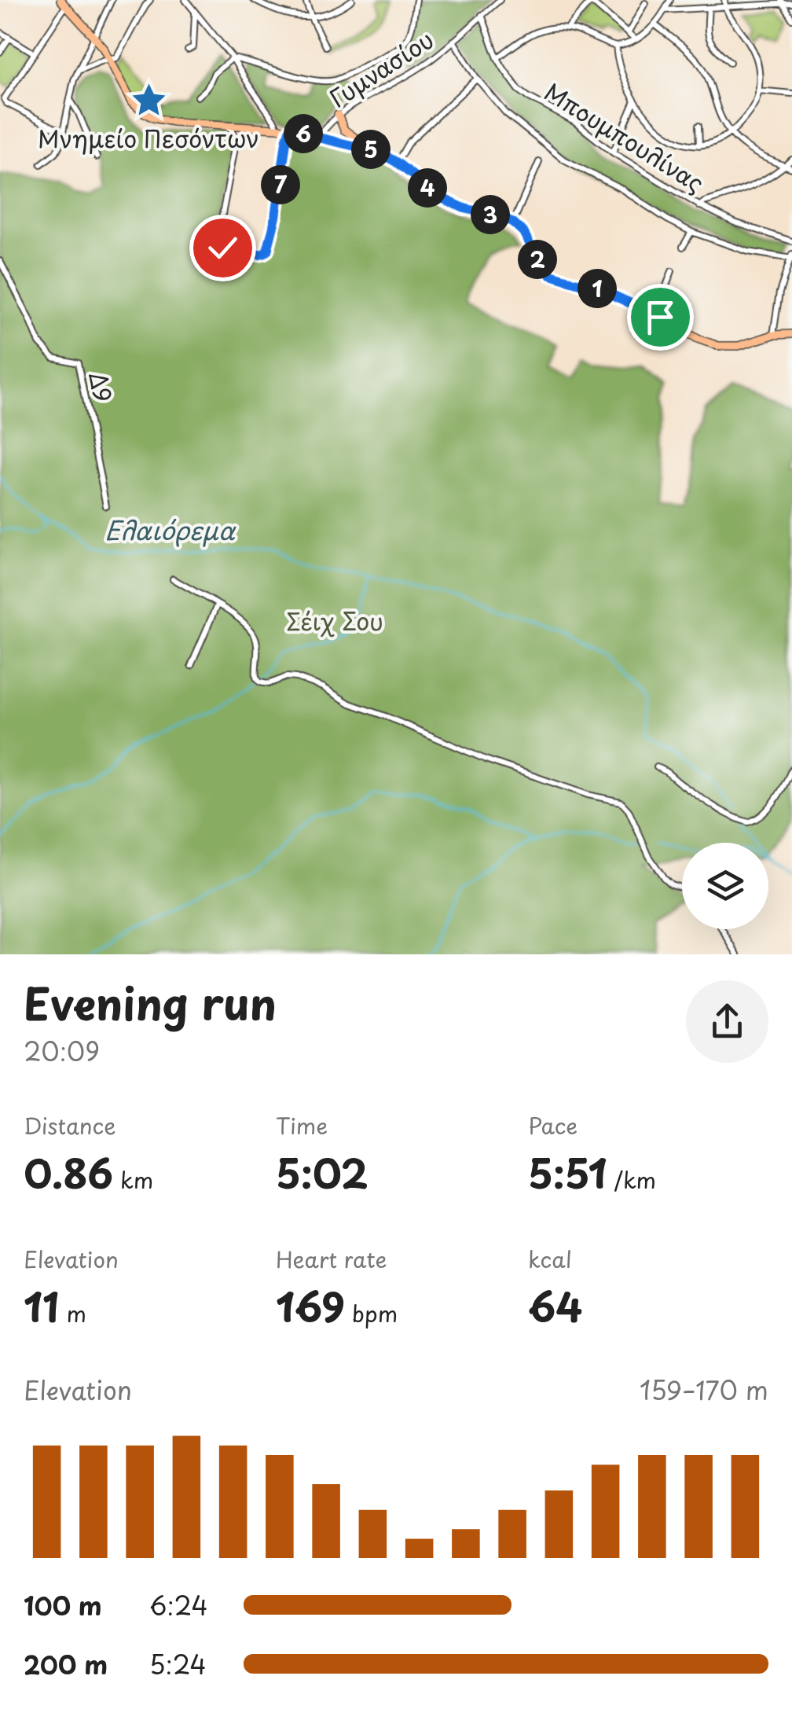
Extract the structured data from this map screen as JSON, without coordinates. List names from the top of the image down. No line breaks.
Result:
{"streets":{"street":["Γυμνασίου","Μπουμπουλίνας","Δ9"]},"crossings":[["Γυμνασίου","Μπουμπουλίνας"]],"water":["Ελαιόρεμα"],"parks":["Σέιχ Σου"],"places":{"place":["Μνημείο Πεσόντων"]},"page":{"pins":["6","5","7","4","3","2","1"],"heading":["Evening run","20:09"],"stats":[["Distance","0.86 km"],["Time","5:02"],["Pace","5:51 /km"],["Elevation","11 m"],["Heart rate","169 bpm"],["kcal","64"]],"chart":["Elevation","159–170 m"],"list":[{"name":"100 m","note":"6:24"},{"name":"200 m","note":"5:24"}]}}
